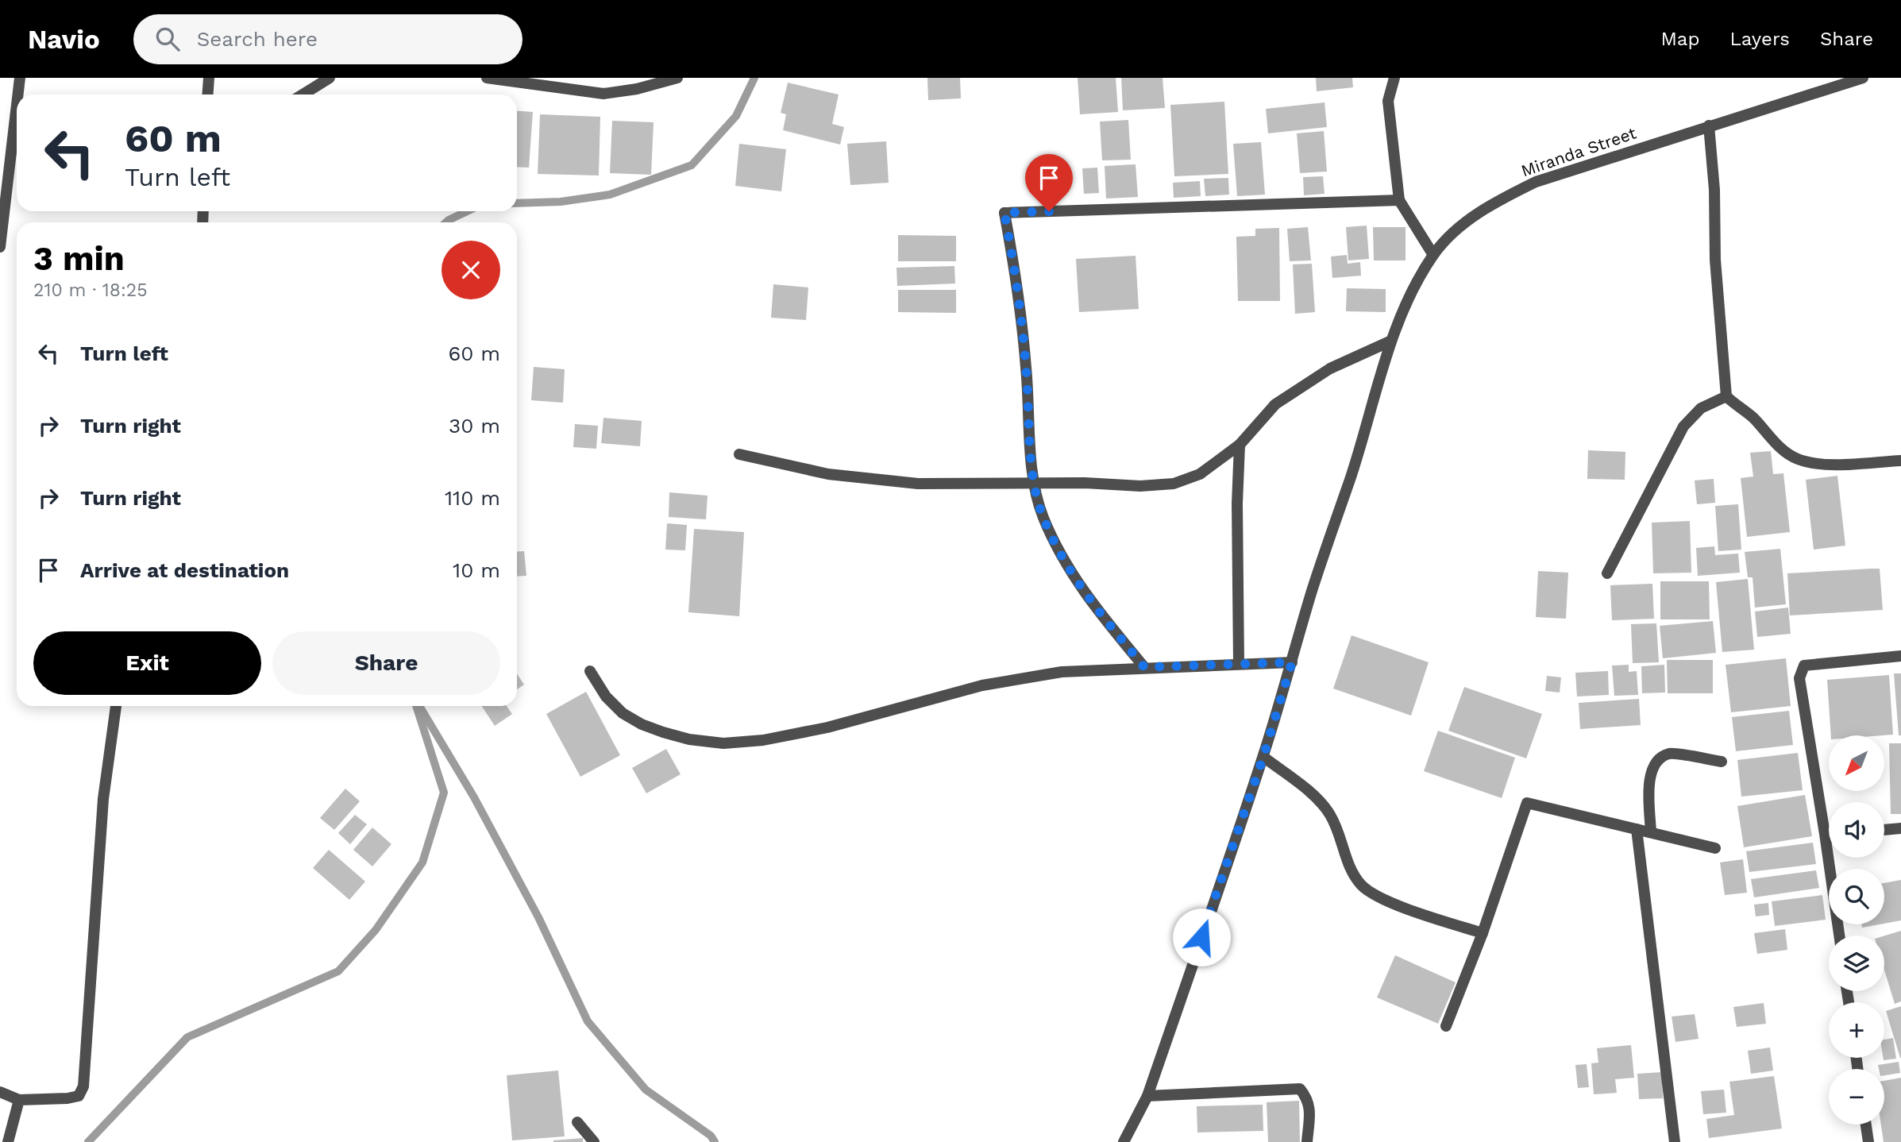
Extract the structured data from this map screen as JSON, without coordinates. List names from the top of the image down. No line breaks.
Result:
{"streets":{"street":["Miranda Street"]},"north":"bottom left","page":{"header":"Navio","search":"Search here","nav":["Map","Layers","Share"],"turn":["60 m","Turn left"],"heading":["3 min","210 m · 18:25"],"list":[{"name":"Turn left","value":"60 m"},{"name":"Turn right","value":"30 m"},{"name":"Turn right","value":"110 m"},{"name":"Arrive at destination","value":"10 m"}],"buttons":["Exit","Share"],"map_buttons":["+","−"]}}
